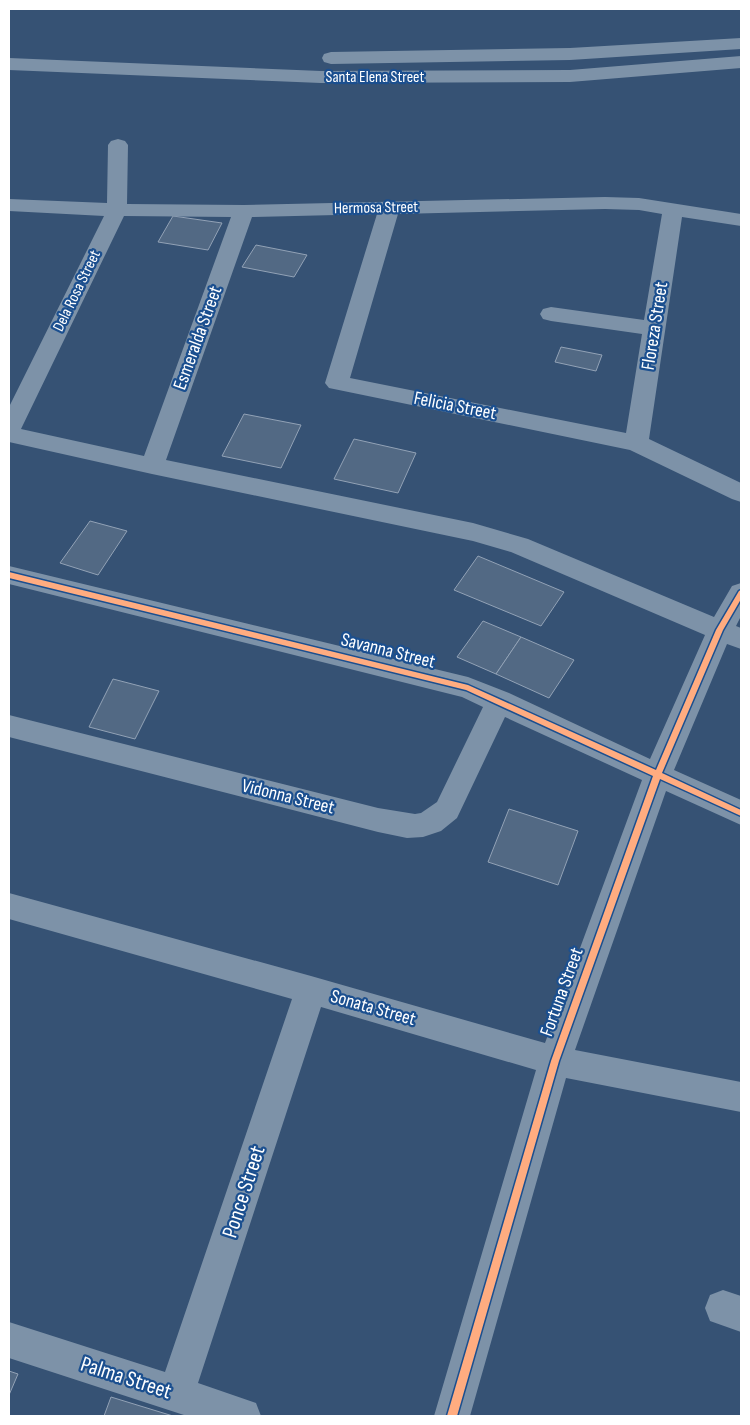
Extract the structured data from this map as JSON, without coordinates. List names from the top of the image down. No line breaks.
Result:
{"streets":{"street":["Santa Elena Street","Hermosa Street","Dela Rosa Street","Floreza Street","Esmeralda Street","Felicia Street","Savanna Street","Vidonna Street","Fortuna Street","Sonata Street","Ponce Street","Palma Street"]},"crossings":[["Hermosa Street","Dela Rosa Street"],["Hermosa Street","Floreza Street"],["Hermosa Street","Esmeralda Street"],["Hermosa Street","Felicia Street"],["Floreza Street","Felicia Street"],["Savanna Street","Vidonna Street"],["Savanna Street","Fortuna Street"],["Fortuna Street","Sonata Street"],["Sonata Street","Ponce Street"],["Ponce Street","Palma Street"]]}
